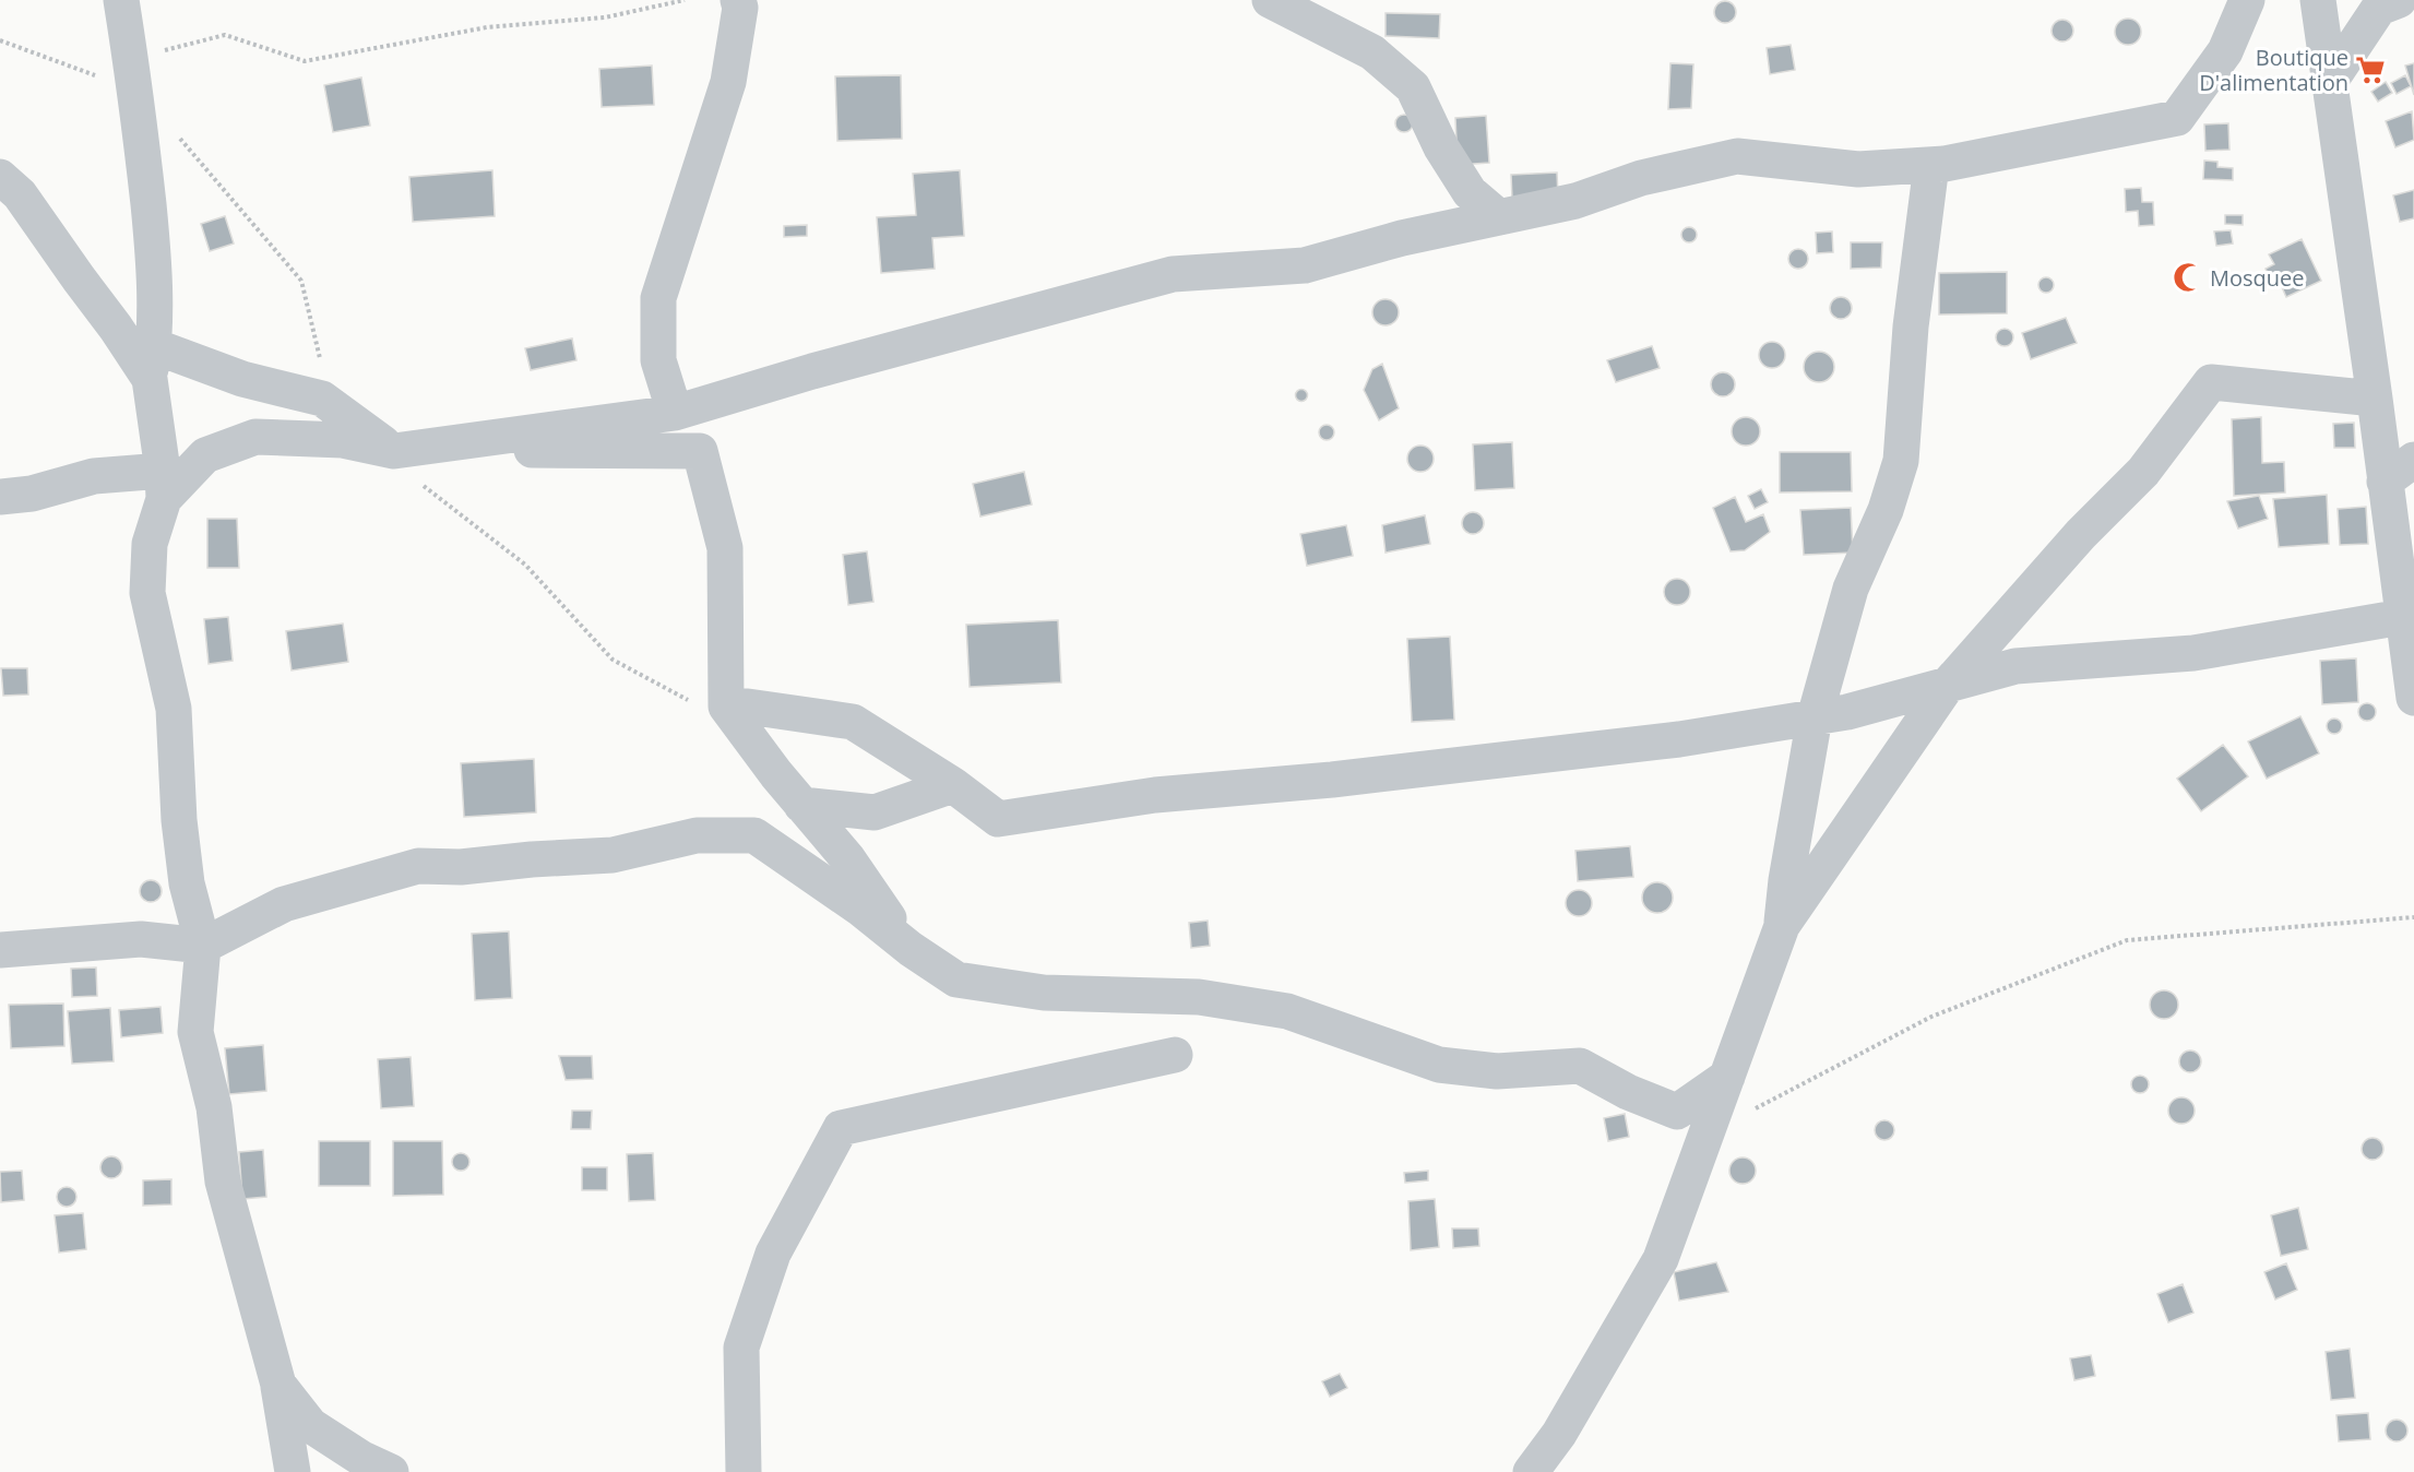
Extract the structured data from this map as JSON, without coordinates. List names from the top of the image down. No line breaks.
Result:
{"places":{"supermarket":["Boutique D'alimentation"],"mosque":["Mosquee"]}}
